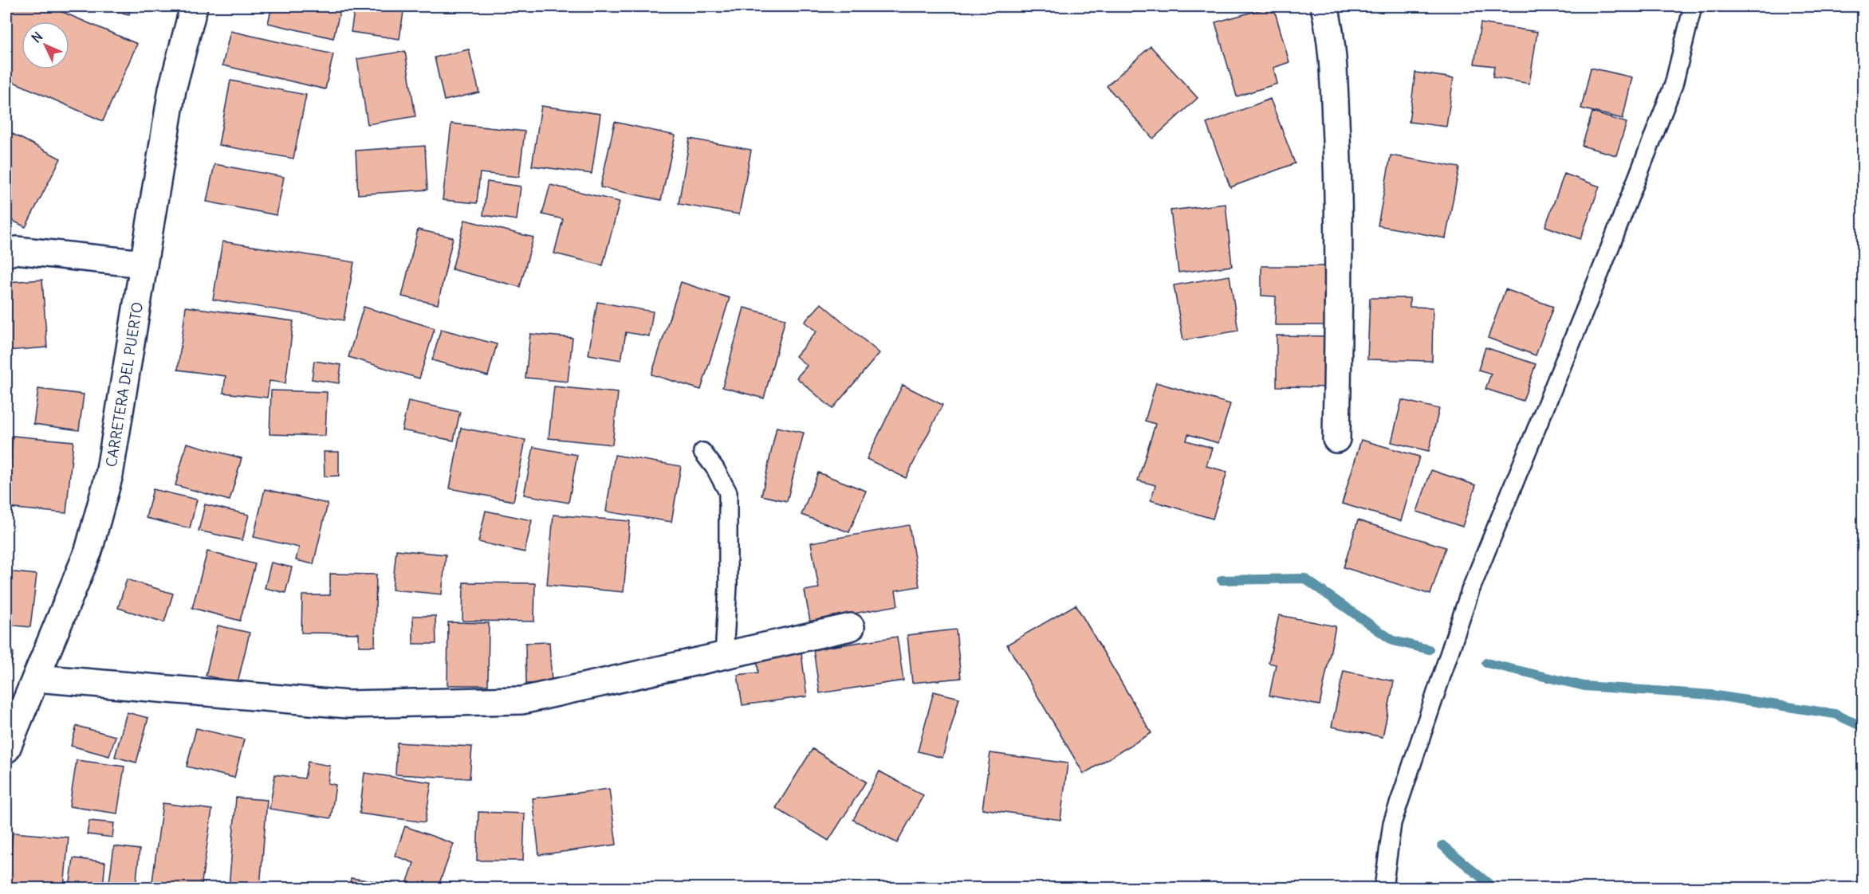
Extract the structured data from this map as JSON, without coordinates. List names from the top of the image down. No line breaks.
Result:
{"streets":{"street":["CARRETERA DEL PUERTO"]},"north":"top left"}
